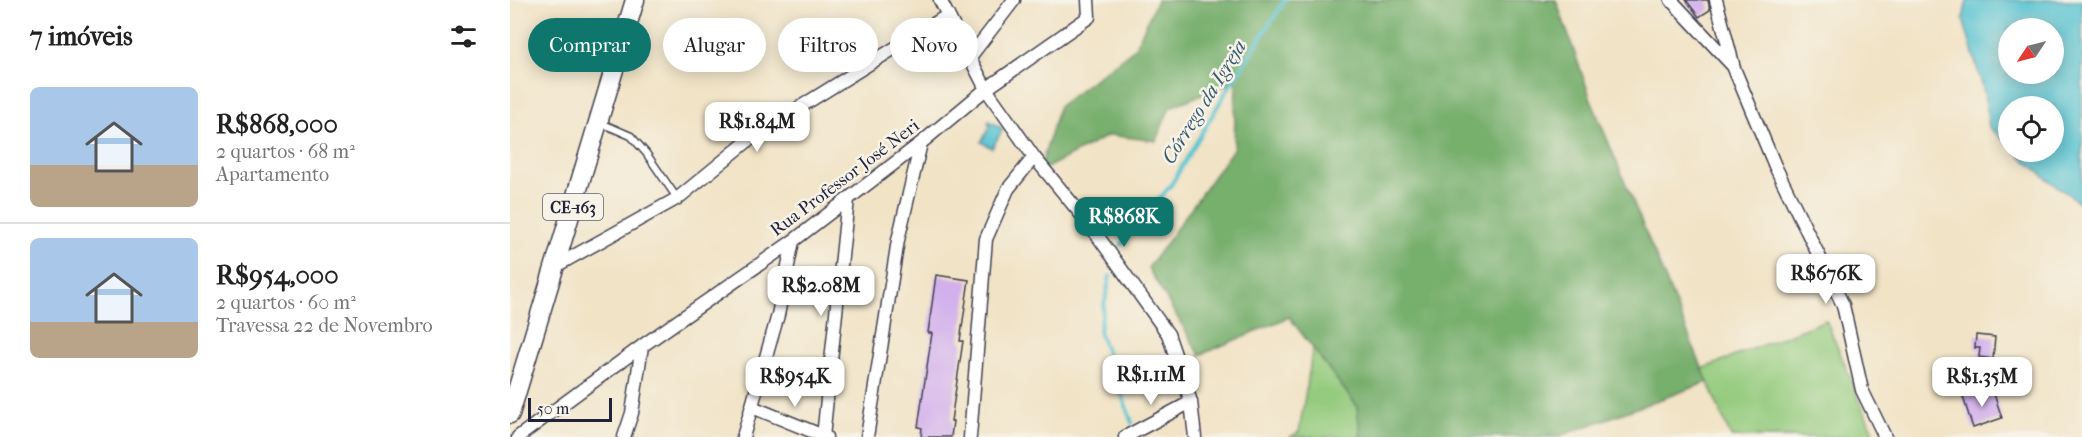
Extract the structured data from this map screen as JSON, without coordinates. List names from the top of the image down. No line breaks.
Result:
{"streets":{"main road":["CE-163"],"street":["Rua Professor José Neri"]},"water":["Córrego da Igreja"],"scale_bar":"50 m","north":"bottom left","page":{"heading":"7 imóveis","chip":["Comprar","Alugar","Filtros","Novo"],"list":[{"name":"R$868,000","note":"2 quartos · 68 m² · Apartamento"},{"name":"R$954,000","note":"2 quartos · 60 m² · Travessa 22 de Novembro"}],"price":["R$1.84M","R$868K","R$676K","R$2.08M","R$1.11M","R$954K","R$1.35M"],"scale":"50 m"}}
